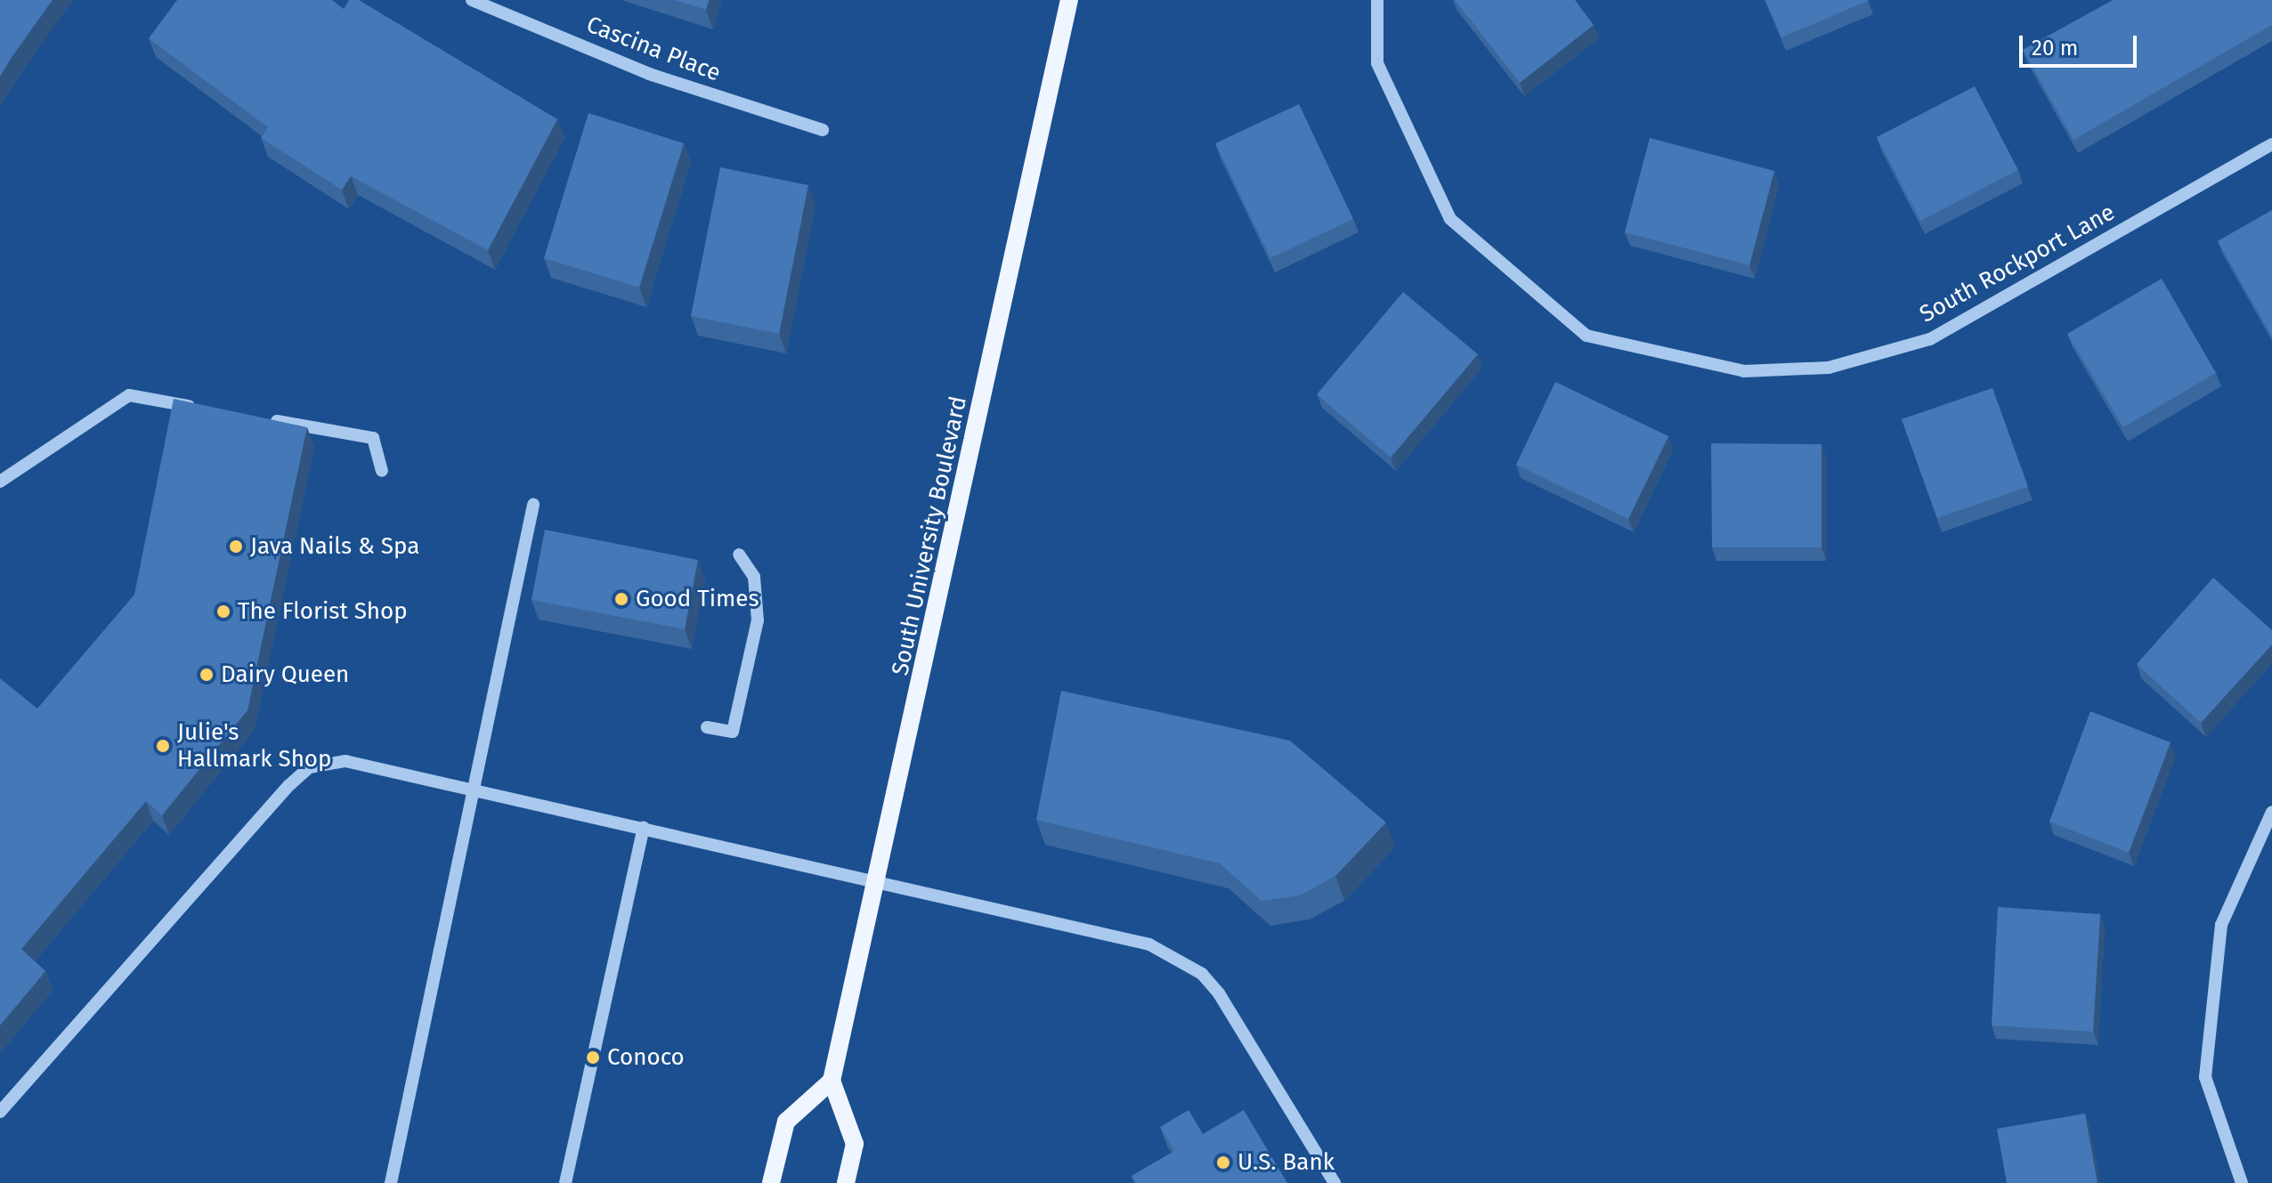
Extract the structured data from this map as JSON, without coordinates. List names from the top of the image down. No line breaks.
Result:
{"streets":{"main road":["South University Boulevard"],"street":["Cascina Place","South Rockport Lane"]},"places":["Java Nails & Spa","Good Times","The Florist Shop","Dairy Queen","Julie's Hallmark Shop","Conoco","U.S. Bank"],"scale_bar":"20 m"}
